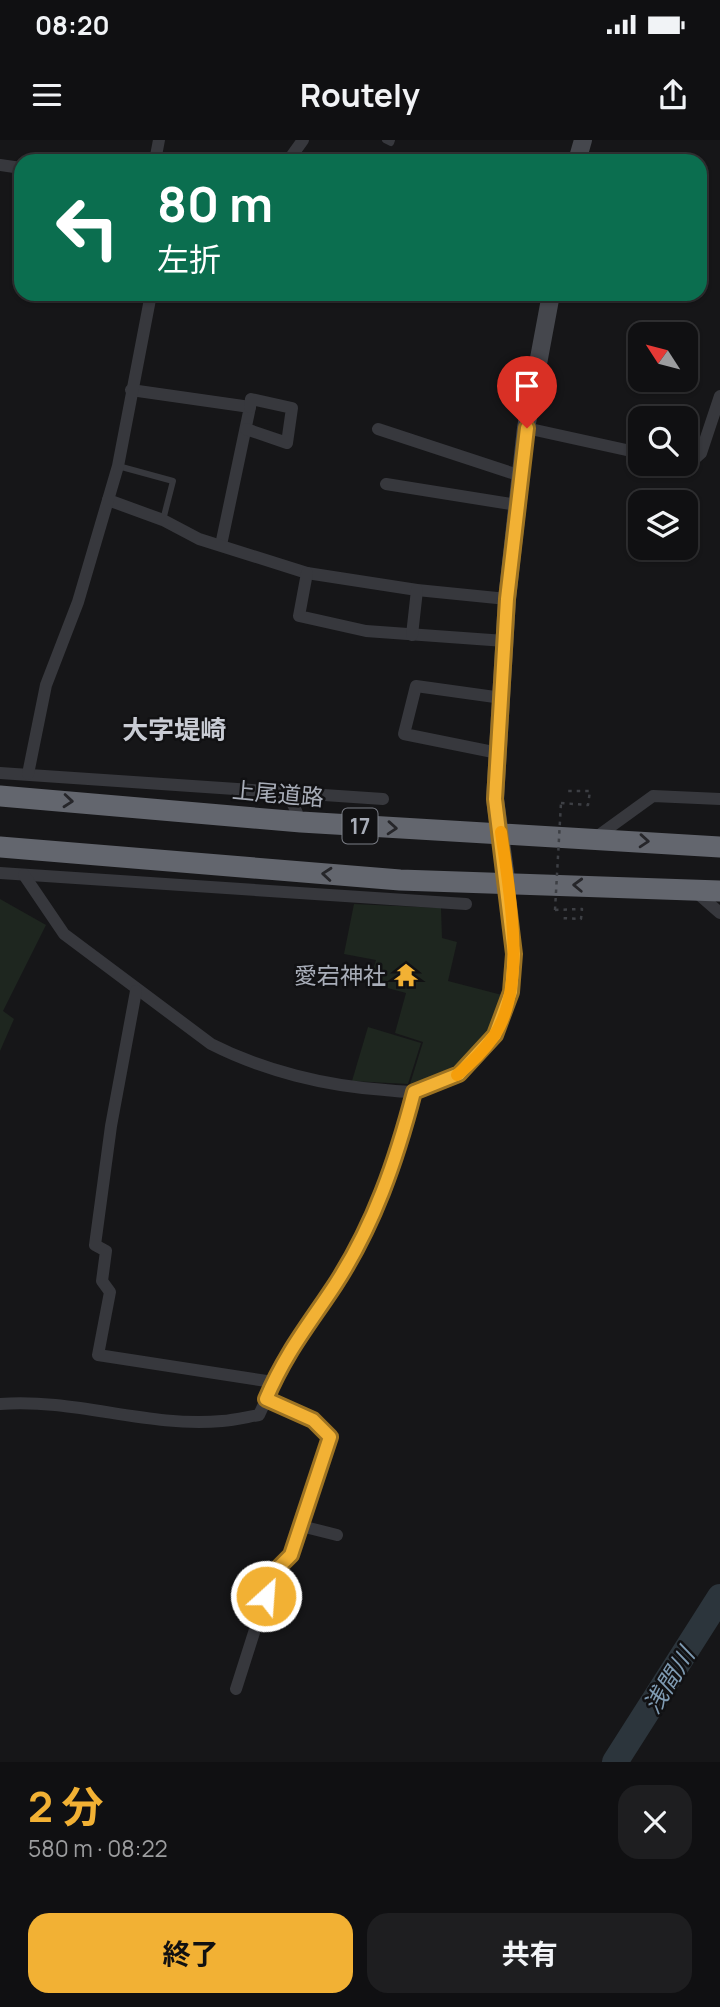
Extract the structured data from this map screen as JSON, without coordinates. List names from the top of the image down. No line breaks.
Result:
{"streets":{"highway":["上尾道路","17"]},"districts":["大字堤崎"],"water":["浅間川"],"places":{"temple":["愛宕神社"]},"north":"top left","page":{"status":"08:20","header":"Routely","turn":["80 m","左折"],"heading":["2 分","580 m · 08:22"],"buttons":["終了","共有"]}}
